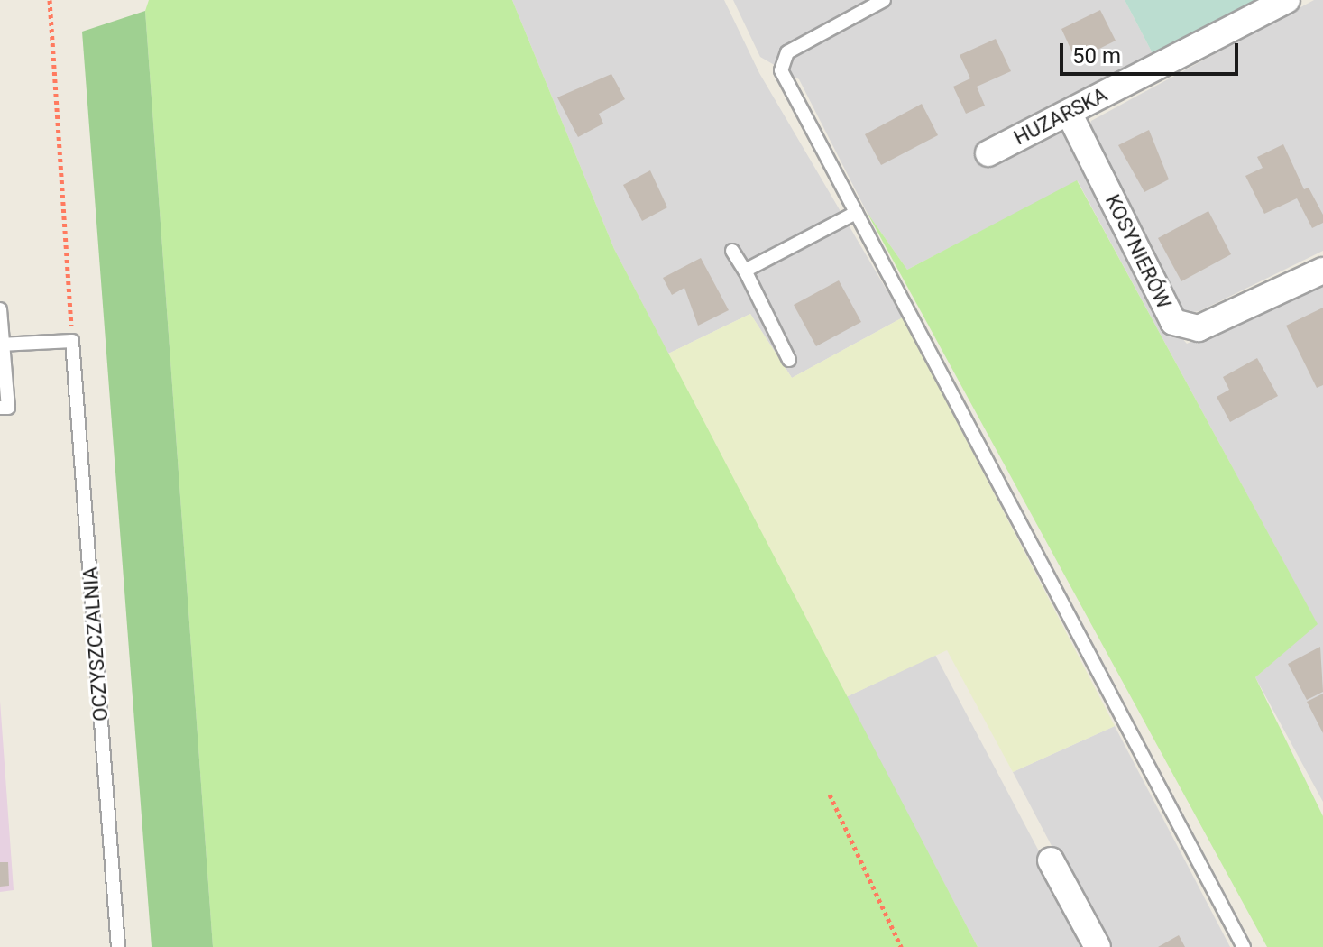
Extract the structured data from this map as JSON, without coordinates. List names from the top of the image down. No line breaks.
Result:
{"streets":{"street":["HUZARSKA","KOSYNIERÓW"],"lane":["OCZYSZCZALNIA"]},"crossings":[["HUZARSKA","KOSYNIERÓW"]],"scale_bar":"50 m"}
